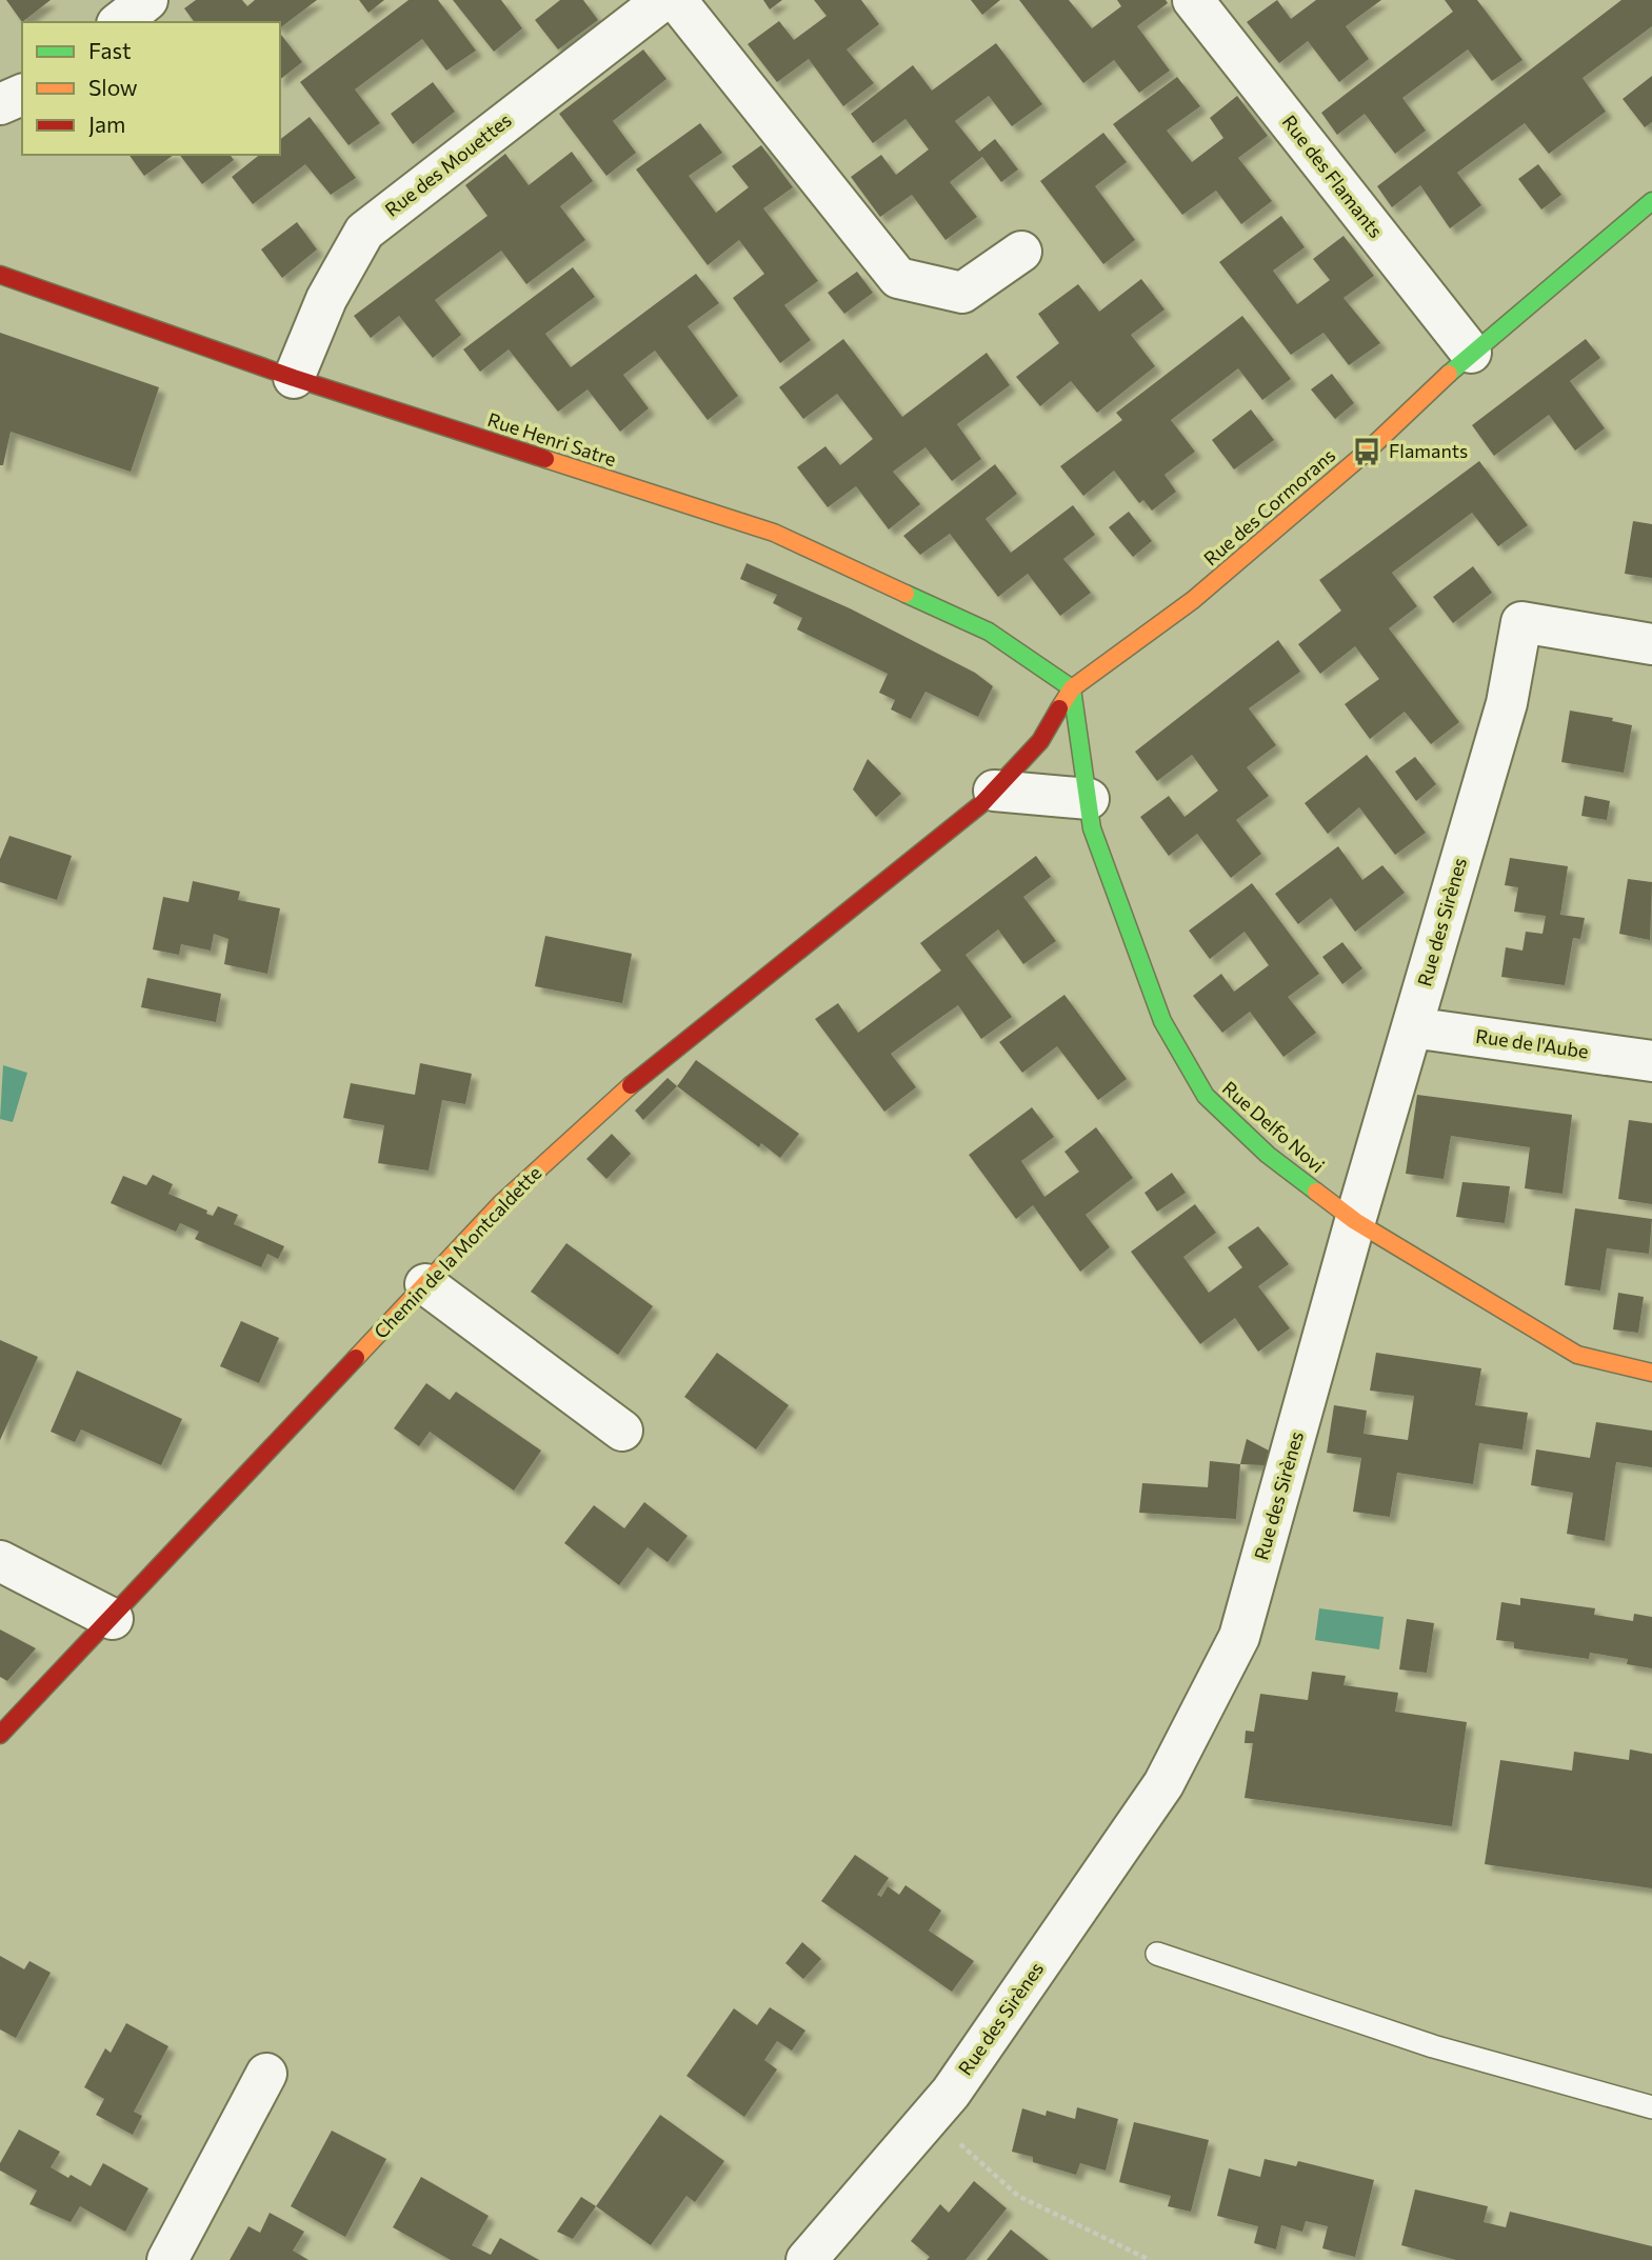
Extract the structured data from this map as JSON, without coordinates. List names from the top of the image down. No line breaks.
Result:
{"streets":{"street":["Rue des Mouettes","Rue des Flamants","Rue Henri Satre","Rue des Cormorans","Rue des Sirènes","Rue de l'Aube","Rue Delfo Novi","Chemin de la Montcaldette"]},"crossings":[["Rue des Mouettes","Rue Henri Satre"],["Rue des Flamants","Rue des Cormorans"],["Rue Henri Satre","Rue des Cormorans"],["Rue Henri Satre","Rue Delfo Novi"],["Rue Henri Satre","Chemin de la Montcaldette"],["Rue des Cormorans","Rue Delfo Novi"],["Rue des Cormorans","Chemin de la Montcaldette"],["Rue des Sirènes","Rue de l'Aube"],["Rue des Sirènes","Rue Delfo Novi"],["Rue Delfo Novi","Chemin de la Montcaldette"]],"places":{"bus stop":["Flamants"]},"legend":["Fast","Slow","Jam"]}
